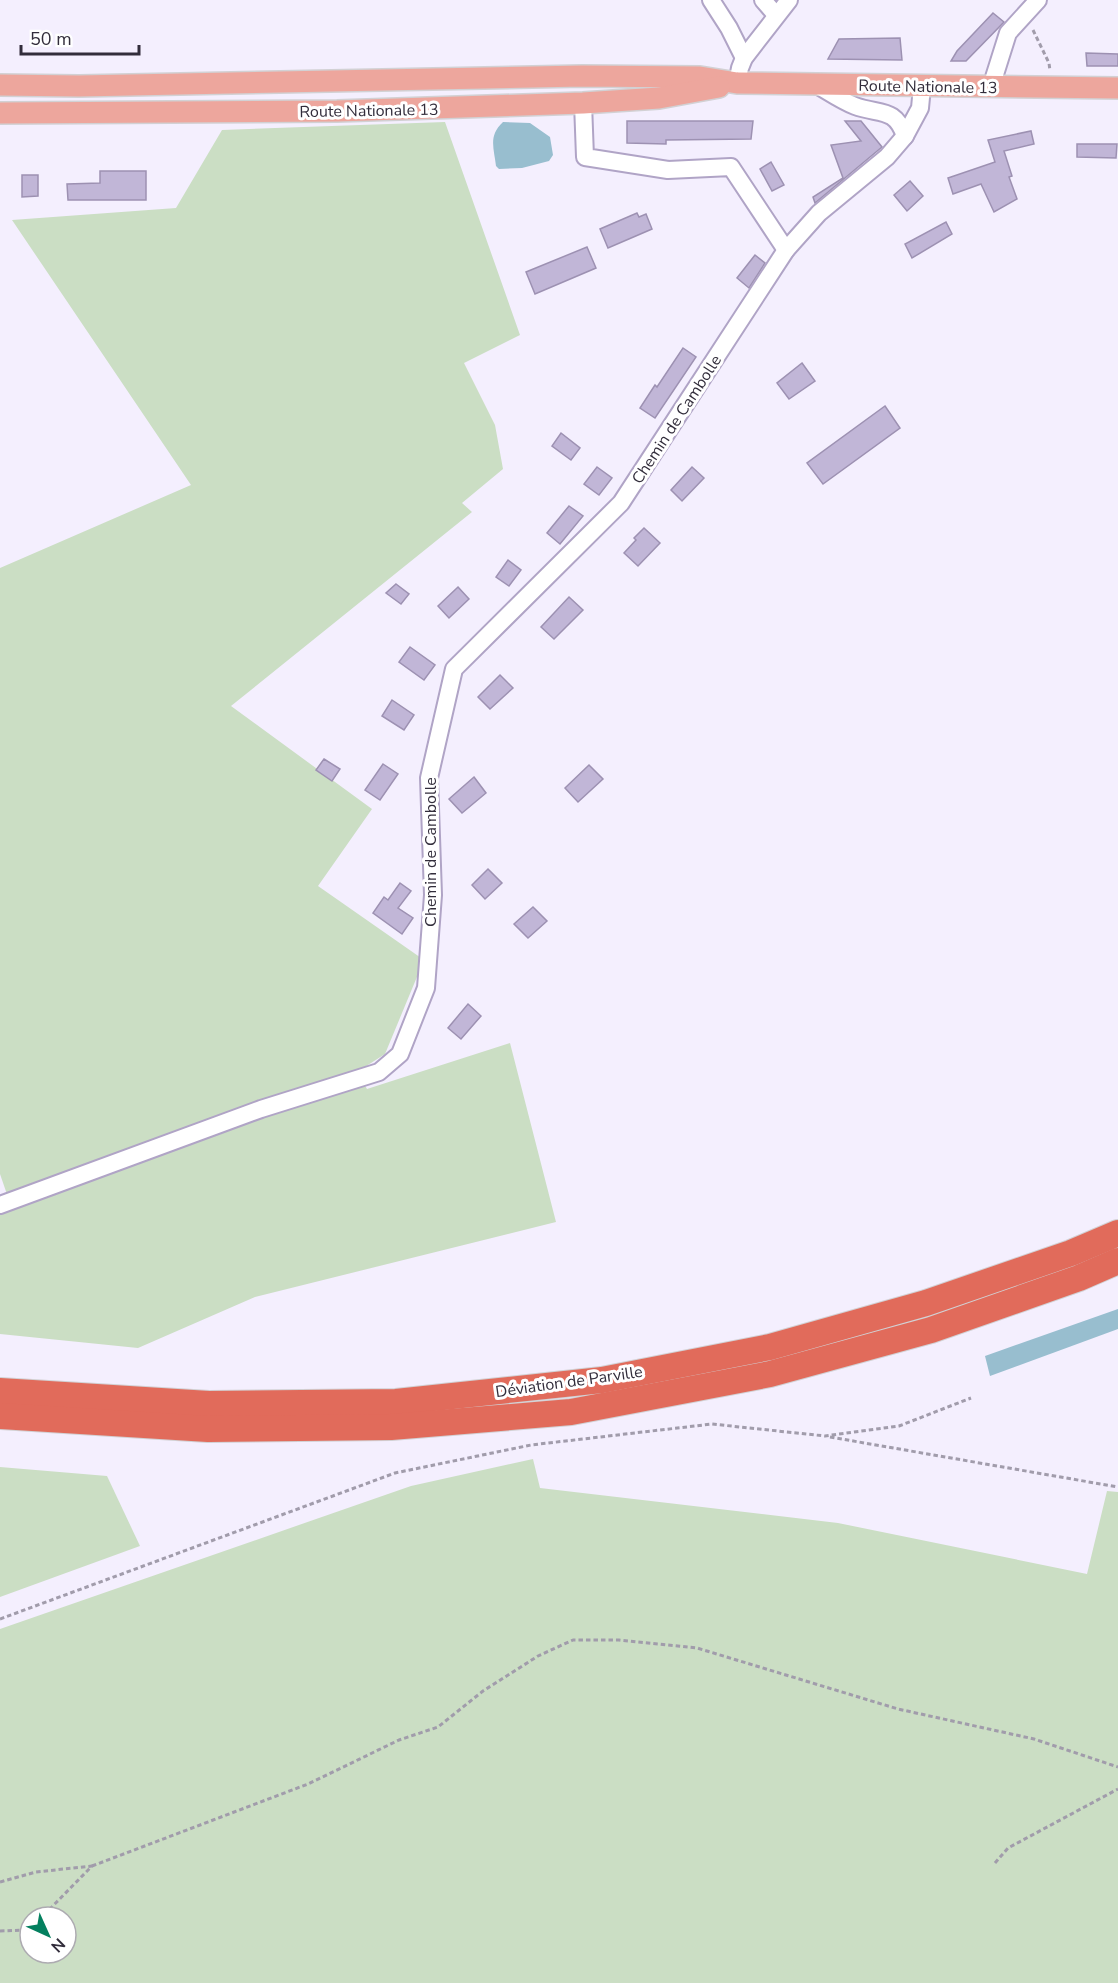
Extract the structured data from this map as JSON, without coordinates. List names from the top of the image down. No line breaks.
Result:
{"streets":{"highway":["Déviation de Parville"],"main road":["Route Nationale 13"],"street":["Chemin de Cambolle"]},"crossings":[["Route Nationale 13","Chemin de Cambolle"]],"scale_bar":"50 m","north":"bottom right"}
